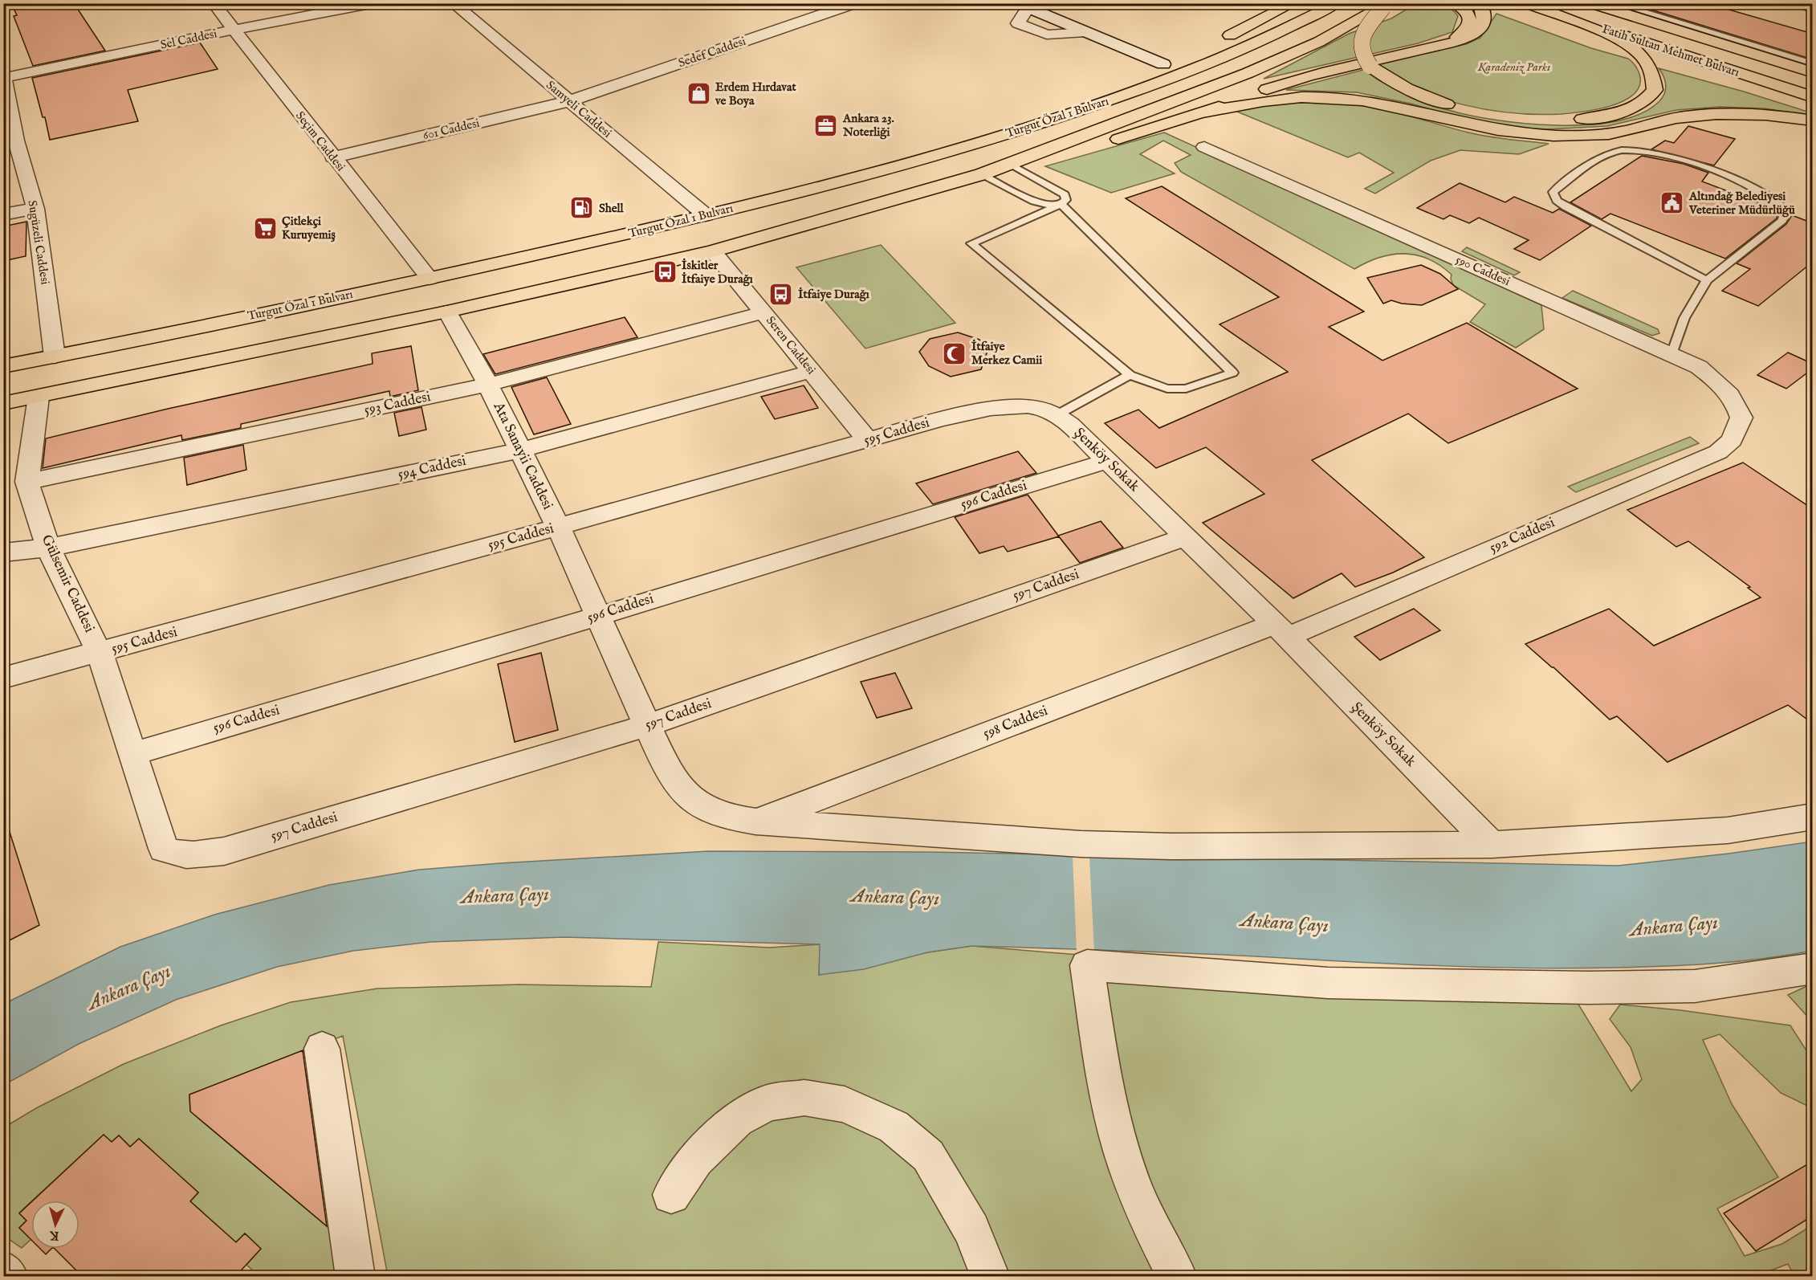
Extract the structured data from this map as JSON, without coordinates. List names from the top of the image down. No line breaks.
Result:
{"streets":{"highway":["Fatih Sultan Mehmet Bulvarı","Turgut Özal 1 Bulvarı"],"street":["Sel Caddesi","Sedef Caddesi","Samyeli Caddesi","601 Caddesi","Seçim Caddesi","Sugüzeli Caddesi","590 Caddesi","Seren Caddesi","593 Caddesi","595 Caddesi","Ata Sanayii Caddesi","Şenköy Sokak","594 Caddesi","596 Caddesi","592 Caddesi","Gülsemir Caddesi","597 Caddesi","598 Caddesi"]},"crossings":[["Sel Caddesi","Seçim Caddesi"],["Sel Caddesi","Sugüzeli Caddesi"],["Sedef Caddesi","Samyeli Caddesi"],["Sedef Caddesi","601 Caddesi"],["Samyeli Caddesi","Turgut Özal 1 Bulvarı"],["Samyeli Caddesi","601 Caddesi"],["Turgut Özal 1 Bulvarı","Seçim Caddesi"],["Turgut Özal 1 Bulvarı","Sugüzeli Caddesi"],["Turgut Özal 1 Bulvarı","Seren Caddesi"],["Turgut Özal 1 Bulvarı","Ata Sanayii Caddesi"],["Turgut Özal 1 Bulvarı","Gülsemir Caddesi"],["601 Caddesi","Seçim Caddesi"],["590 Caddesi","592 Caddesi"],["Seren Caddesi","593 Caddesi"],["Seren Caddesi","595 Caddesi"],["Seren Caddesi","594 Caddesi"],["593 Caddesi","Ata Sanayii Caddesi"],["593 Caddesi","Gülsemir Caddesi"],["595 Caddesi","Ata Sanayii Caddesi"],["595 Caddesi","Şenköy Sokak"],["595 Caddesi","Gülsemir Caddesi"],["Ata Sanayii Caddesi","Şenköy Sokak"],["Ata Sanayii Caddesi","594 Caddesi"],["Ata Sanayii Caddesi","596 Caddesi"],["Ata Sanayii Caddesi","597 Caddesi"],["Ata Sanayii Caddesi","598 Caddesi"],["Şenköy Sokak","596 Caddesi"],["Şenköy Sokak","592 Caddesi"],["Şenköy Sokak","597 Caddesi"],["Şenköy Sokak","598 Caddesi"],["594 Caddesi","Gülsemir Caddesi"],["596 Caddesi","Gülsemir Caddesi"],["592 Caddesi","598 Caddesi"],["Gülsemir Caddesi","597 Caddesi"]],"water":["Ankara Çayı"],"parks":["Karadeniz Parkı"],"places":{"shop":["Erdem Hırdavat ve Boya"],"office":["Ankara 23. Noterliği"],"public building":["Altındağ Belediyesi Veteriner Müdürlüğü"],"fuel station":["Shell"],"supermarket":["Çitlekçi Kuruyemiş"],"bus stop":["İskitler İtfaiye Durağı","İtfaiye Durağı"],"mosque":["İtfaiye Merkez Camii"]},"north":"bottom"}
